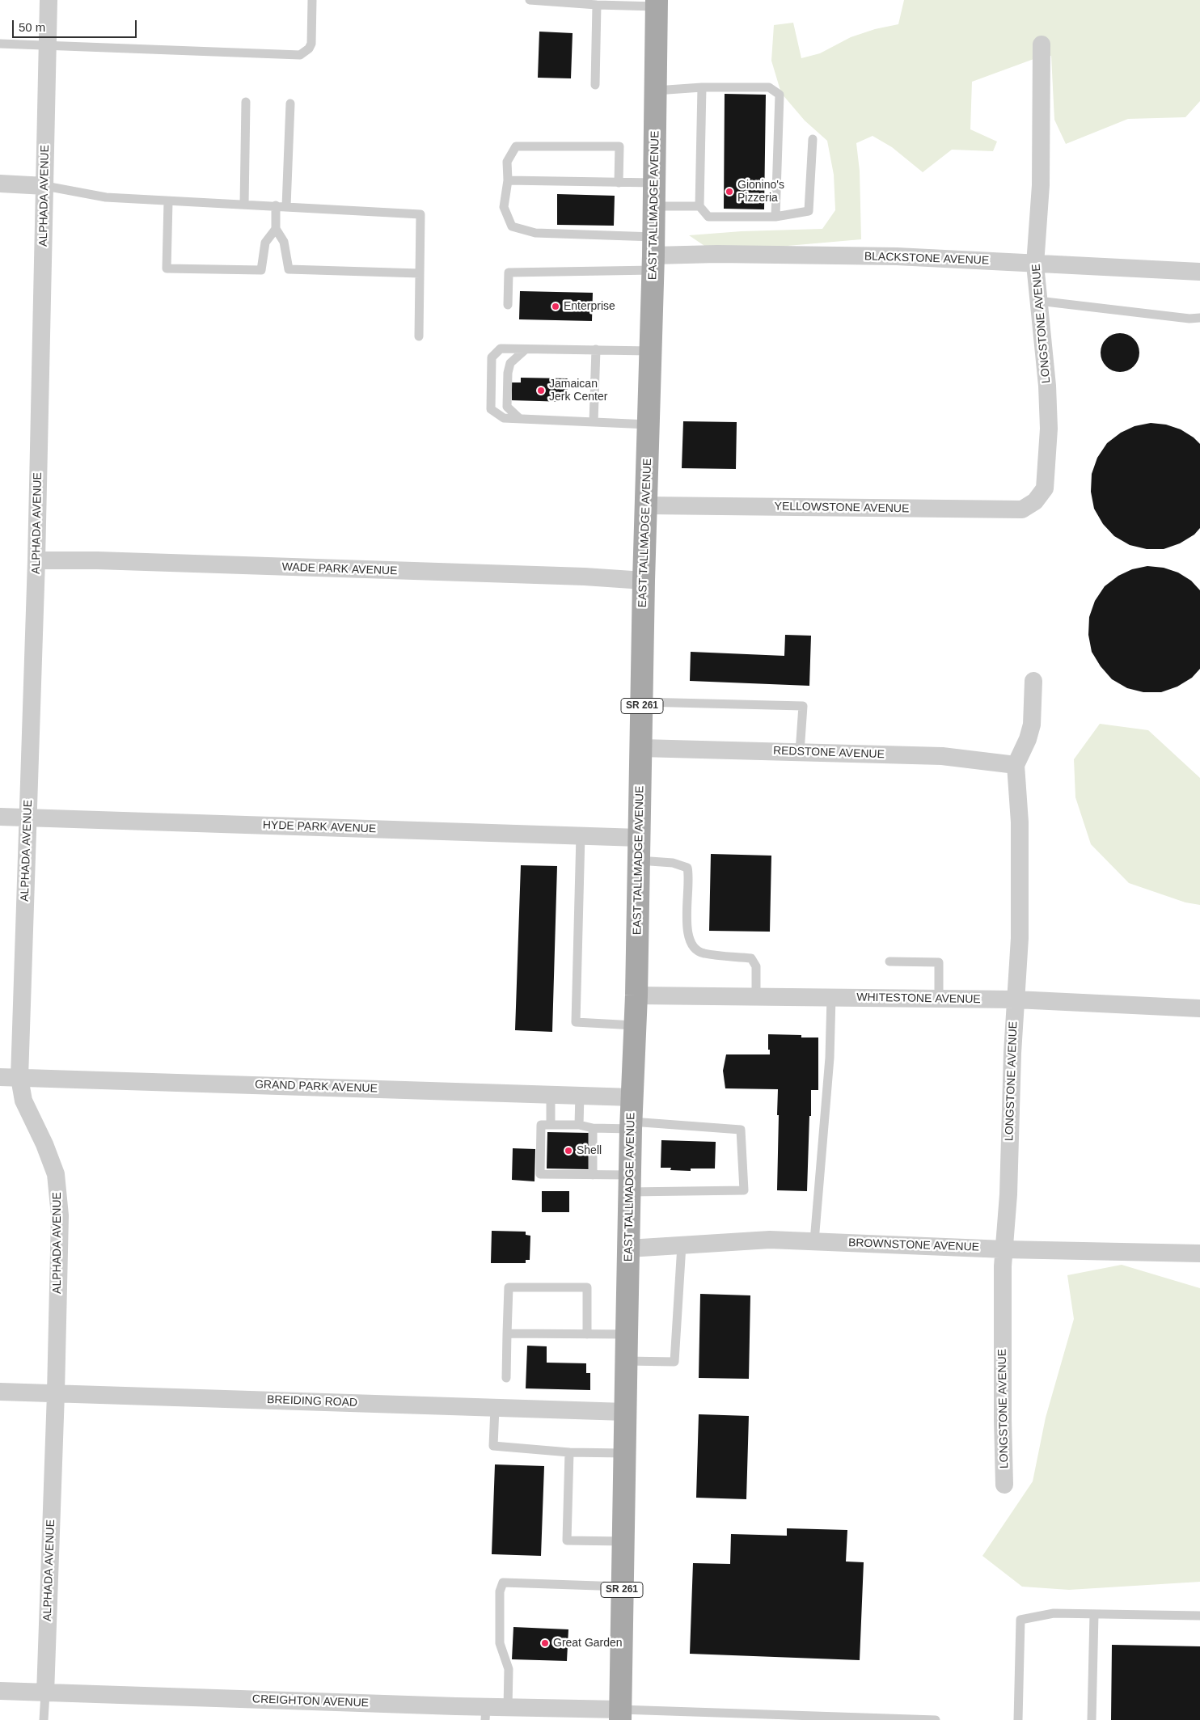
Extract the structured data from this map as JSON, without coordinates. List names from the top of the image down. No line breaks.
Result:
{"streets":{"main road":["EAST TALLMADGE AVENUE","SR 261"],"street":["ALPHADA AVENUE","BLACKSTONE AVENUE","LONGSTONE AVENUE","YELLOWSTONE AVENUE","WADE PARK AVENUE","REDSTONE AVENUE","HYDE PARK AVENUE","WHITESTONE AVENUE","GRAND PARK AVENUE","BROWNSTONE AVENUE","BREIDING ROAD","CREIGHTON AVENUE"]},"crossings":[["ALPHADA AVENUE","WADE PARK AVENUE"],["ALPHADA AVENUE","HYDE PARK AVENUE"],["ALPHADA AVENUE","GRAND PARK AVENUE"],["ALPHADA AVENUE","BREIDING ROAD"],["ALPHADA AVENUE","CREIGHTON AVENUE"],["EAST TALLMADGE AVENUE","BLACKSTONE AVENUE"],["EAST TALLMADGE AVENUE","YELLOWSTONE AVENUE"],["EAST TALLMADGE AVENUE","WADE PARK AVENUE"],["EAST TALLMADGE AVENUE","REDSTONE AVENUE"],["EAST TALLMADGE AVENUE","HYDE PARK AVENUE"],["EAST TALLMADGE AVENUE","WHITESTONE AVENUE"],["EAST TALLMADGE AVENUE","GRAND PARK AVENUE"],["EAST TALLMADGE AVENUE","BROWNSTONE AVENUE"],["EAST TALLMADGE AVENUE","BREIDING ROAD"],["EAST TALLMADGE AVENUE","CREIGHTON AVENUE"],["BLACKSTONE AVENUE","LONGSTONE AVENUE"],["LONGSTONE AVENUE","YELLOWSTONE AVENUE"],["LONGSTONE AVENUE","REDSTONE AVENUE"],["LONGSTONE AVENUE","WHITESTONE AVENUE"],["LONGSTONE AVENUE","BROWNSTONE AVENUE"]],"places":["Gionino's Pizzeria","Enterprise","Jamaican Jerk Center","Shell","Great Garden"],"scale_bar":"50 m"}
